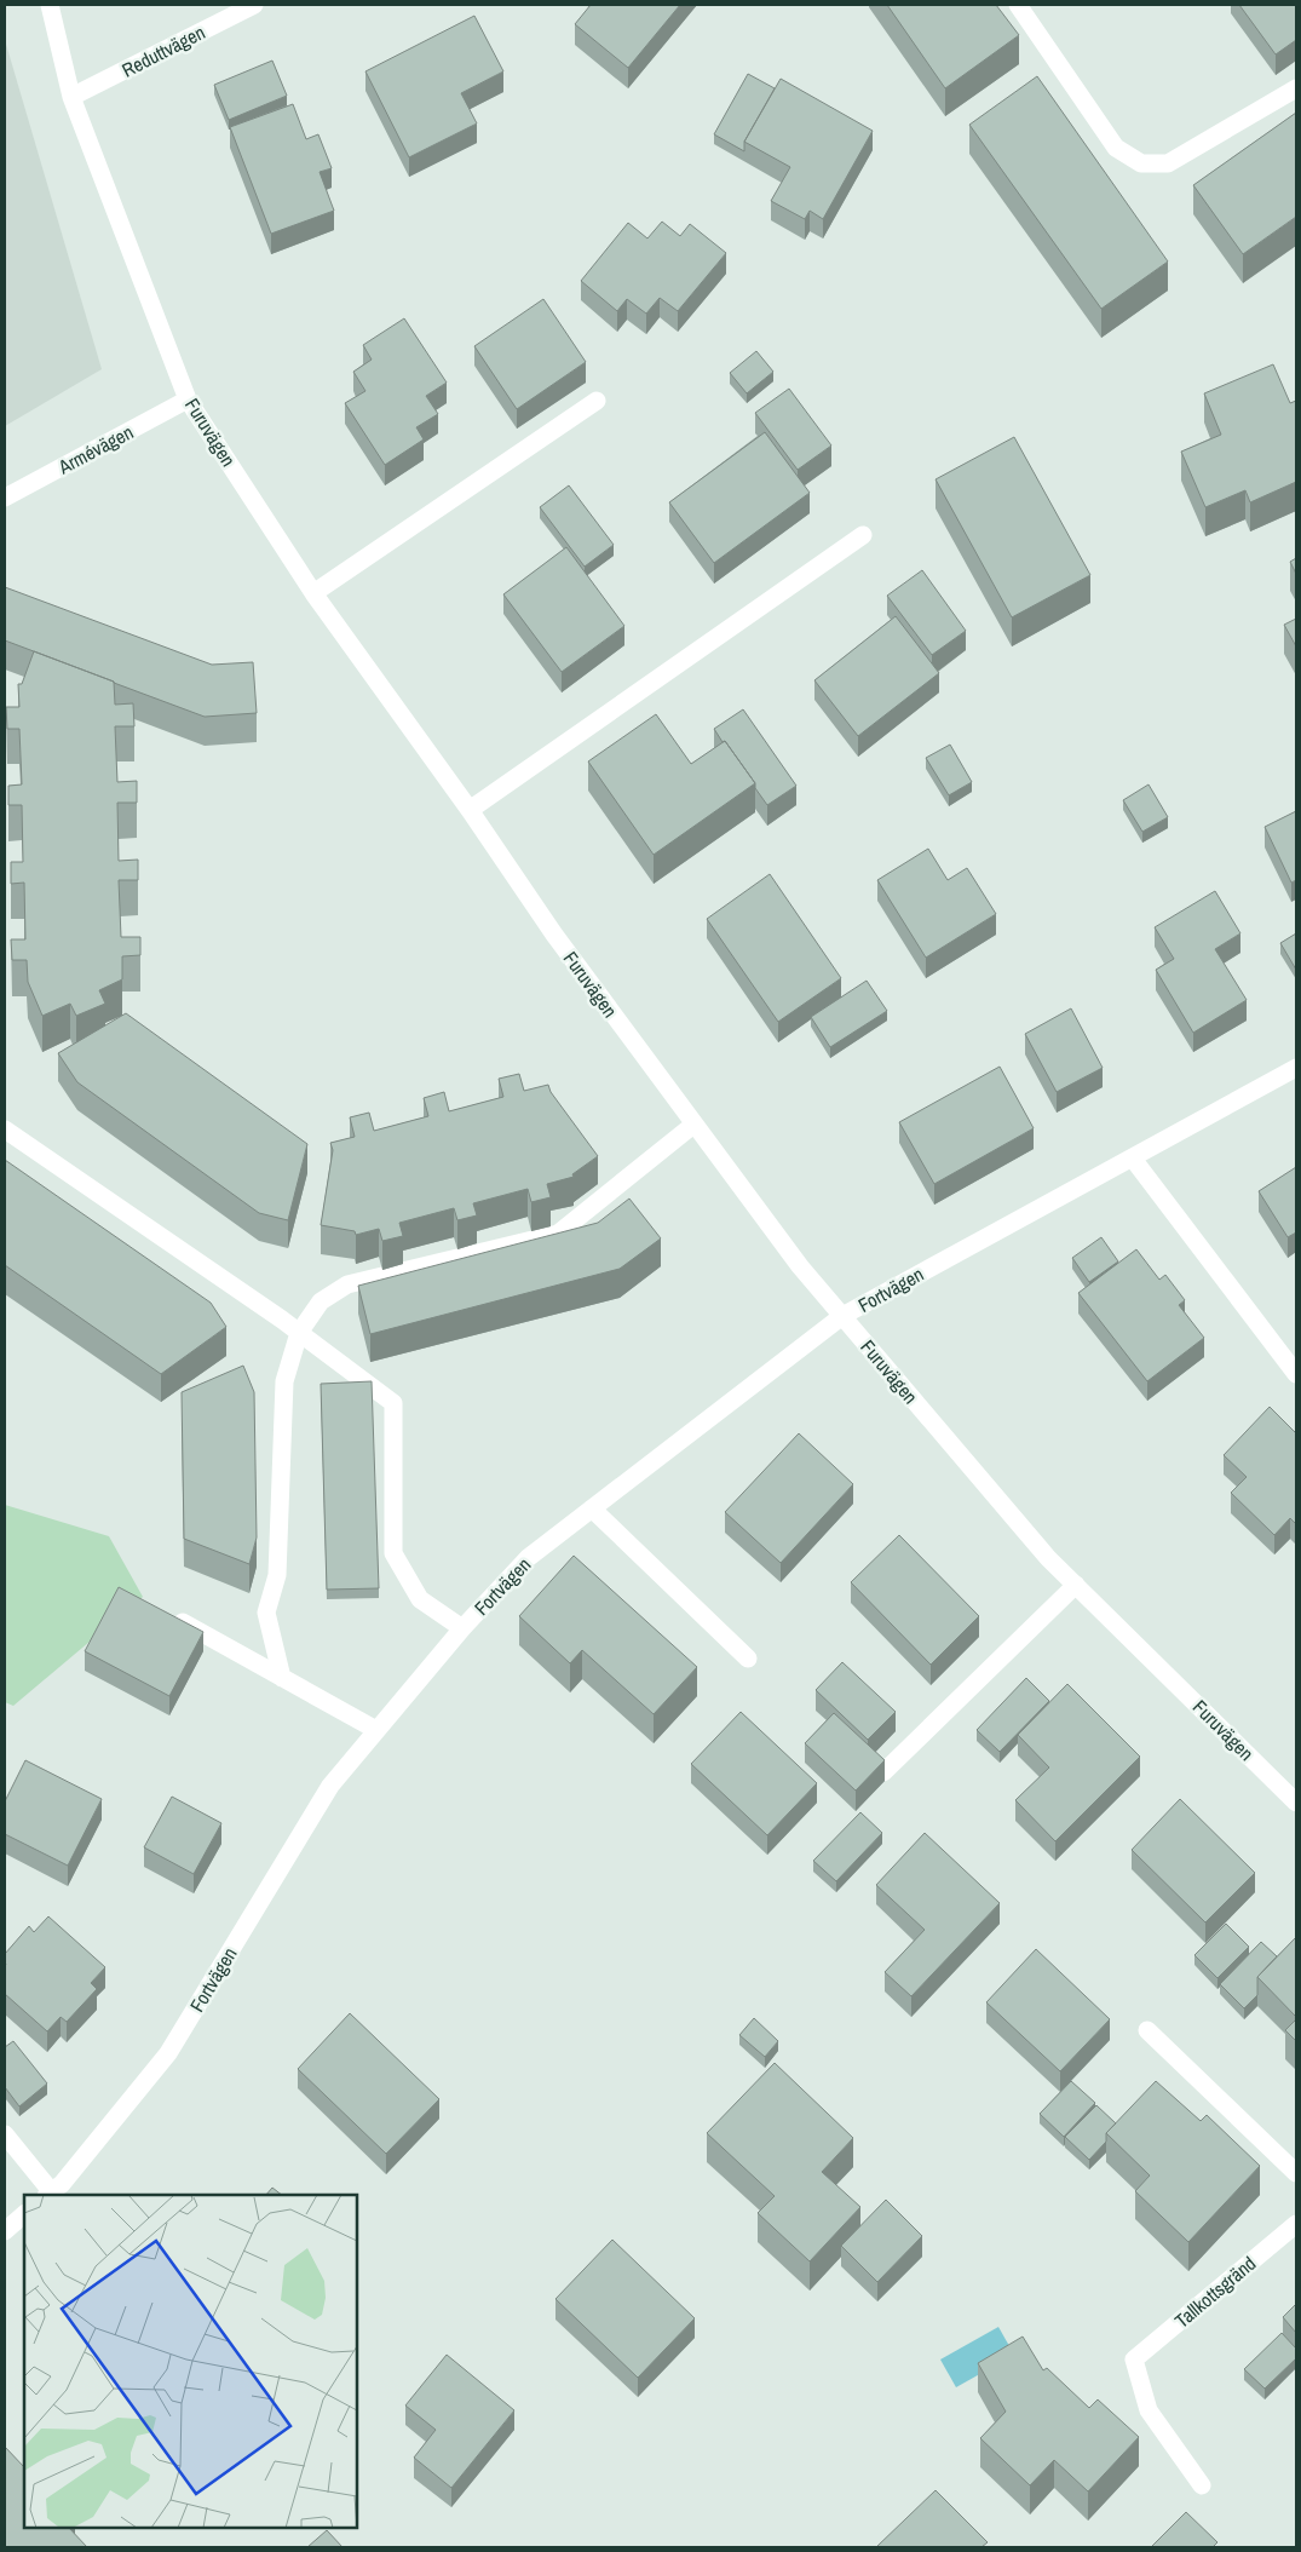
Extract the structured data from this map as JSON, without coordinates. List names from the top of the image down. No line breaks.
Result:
{"streets":{"street":["Reduttvägen","Furuvägen","Armévägen","Fortvägen","Tallkottsgränd"]},"crossings":[["Reduttvägen","Furuvägen"],["Furuvägen","Armévägen"],["Furuvägen","Fortvägen"]]}
